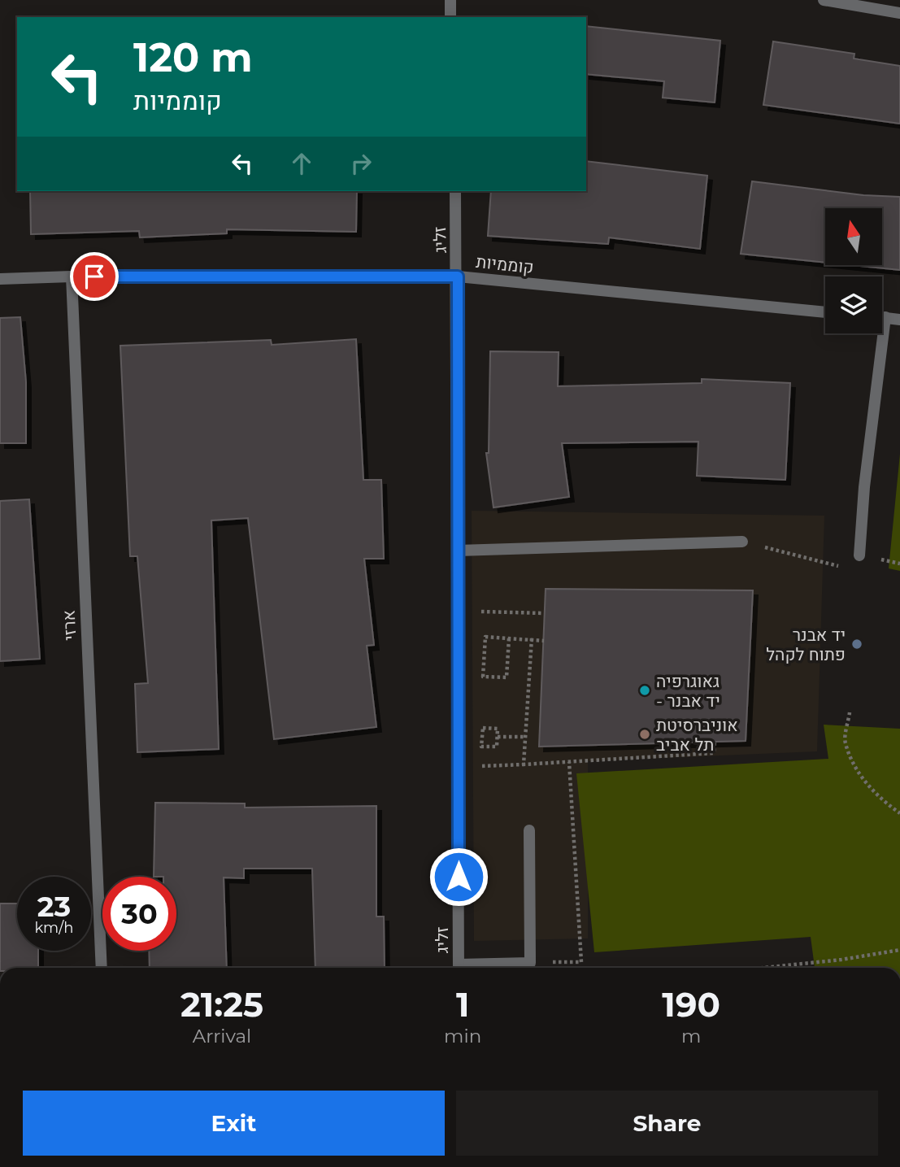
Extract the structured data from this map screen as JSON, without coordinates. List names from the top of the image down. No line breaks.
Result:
{"streets":{"street":["זליג","קוממיות","ארזי"]},"crossings":[["זליג","קוממיות"],["קוממיות","ארזי"]],"places":["יד אבנר פתוח לקהל","גאוגרפיה - יד אבנר","אוניברסיטת תל אביב"],"north":"top","page":{"turn":["120 m","קוממיות"],"speed":"23 km/h","limit":"30","eta":["21:25","Arrival","1","min","190","m"],"buttons":["Exit","Share"]}}
